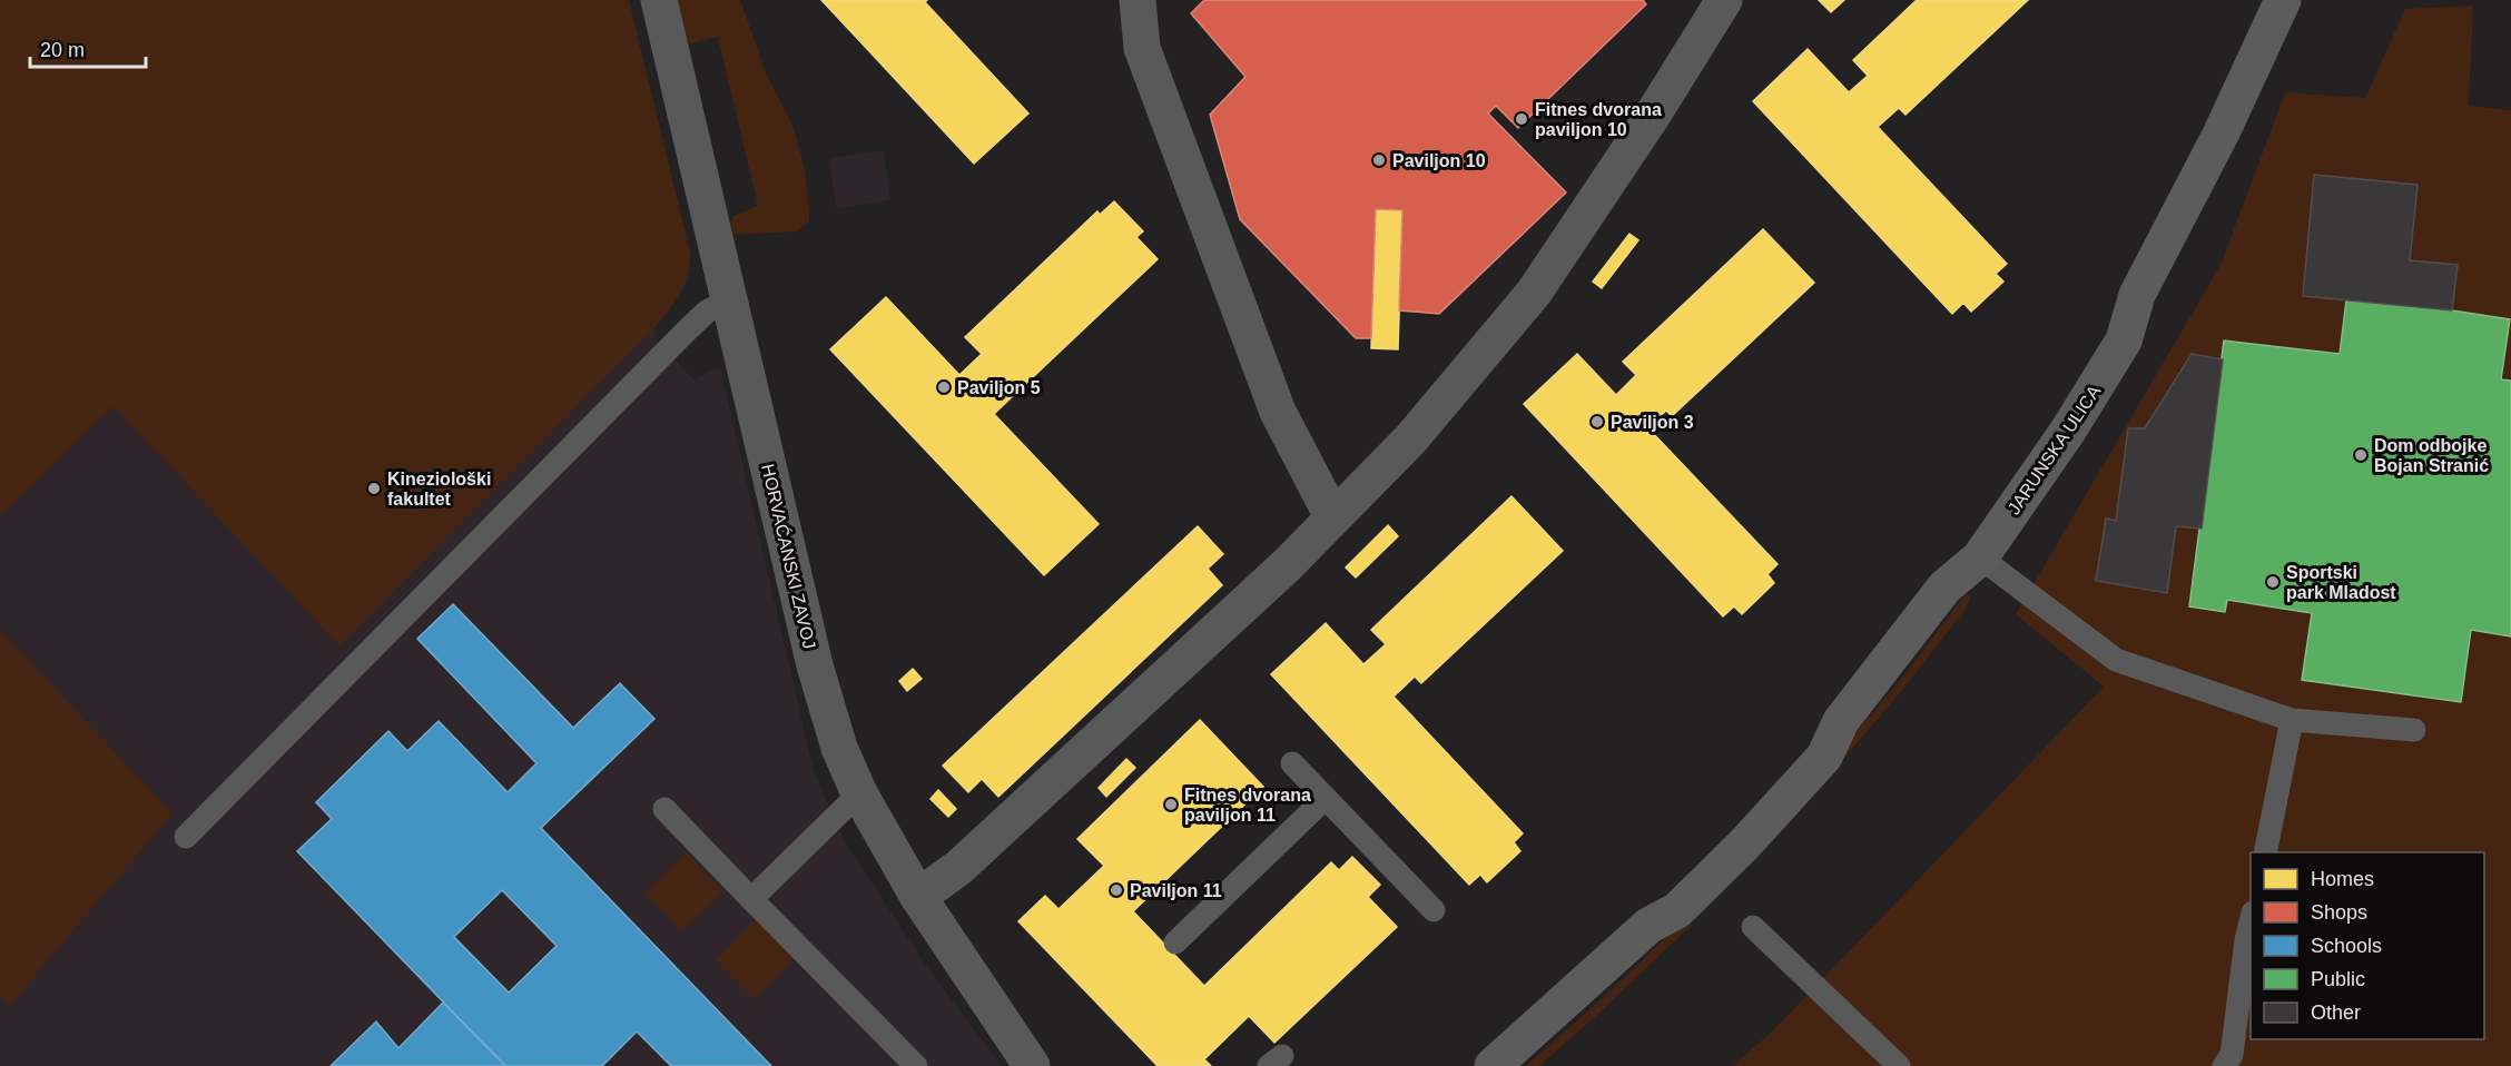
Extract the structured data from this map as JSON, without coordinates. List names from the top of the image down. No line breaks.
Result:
{"streets":{"street":["JARUNSKA ULICA","HORVAĆANSKI ZAVOJ"]},"places":["Fitnes dvorana paviljon 10","Paviljon 10","Paviljon 5","Paviljon 3","Dom odbojke Bojan Stranić","Kineziološki fakultet","Sportski park Mladost","Fitnes dvorana paviljon 11","Paviljon 11"],"legend":["Homes","Shops","Schools","Public","Other"],"scale_bar":"20 m"}
